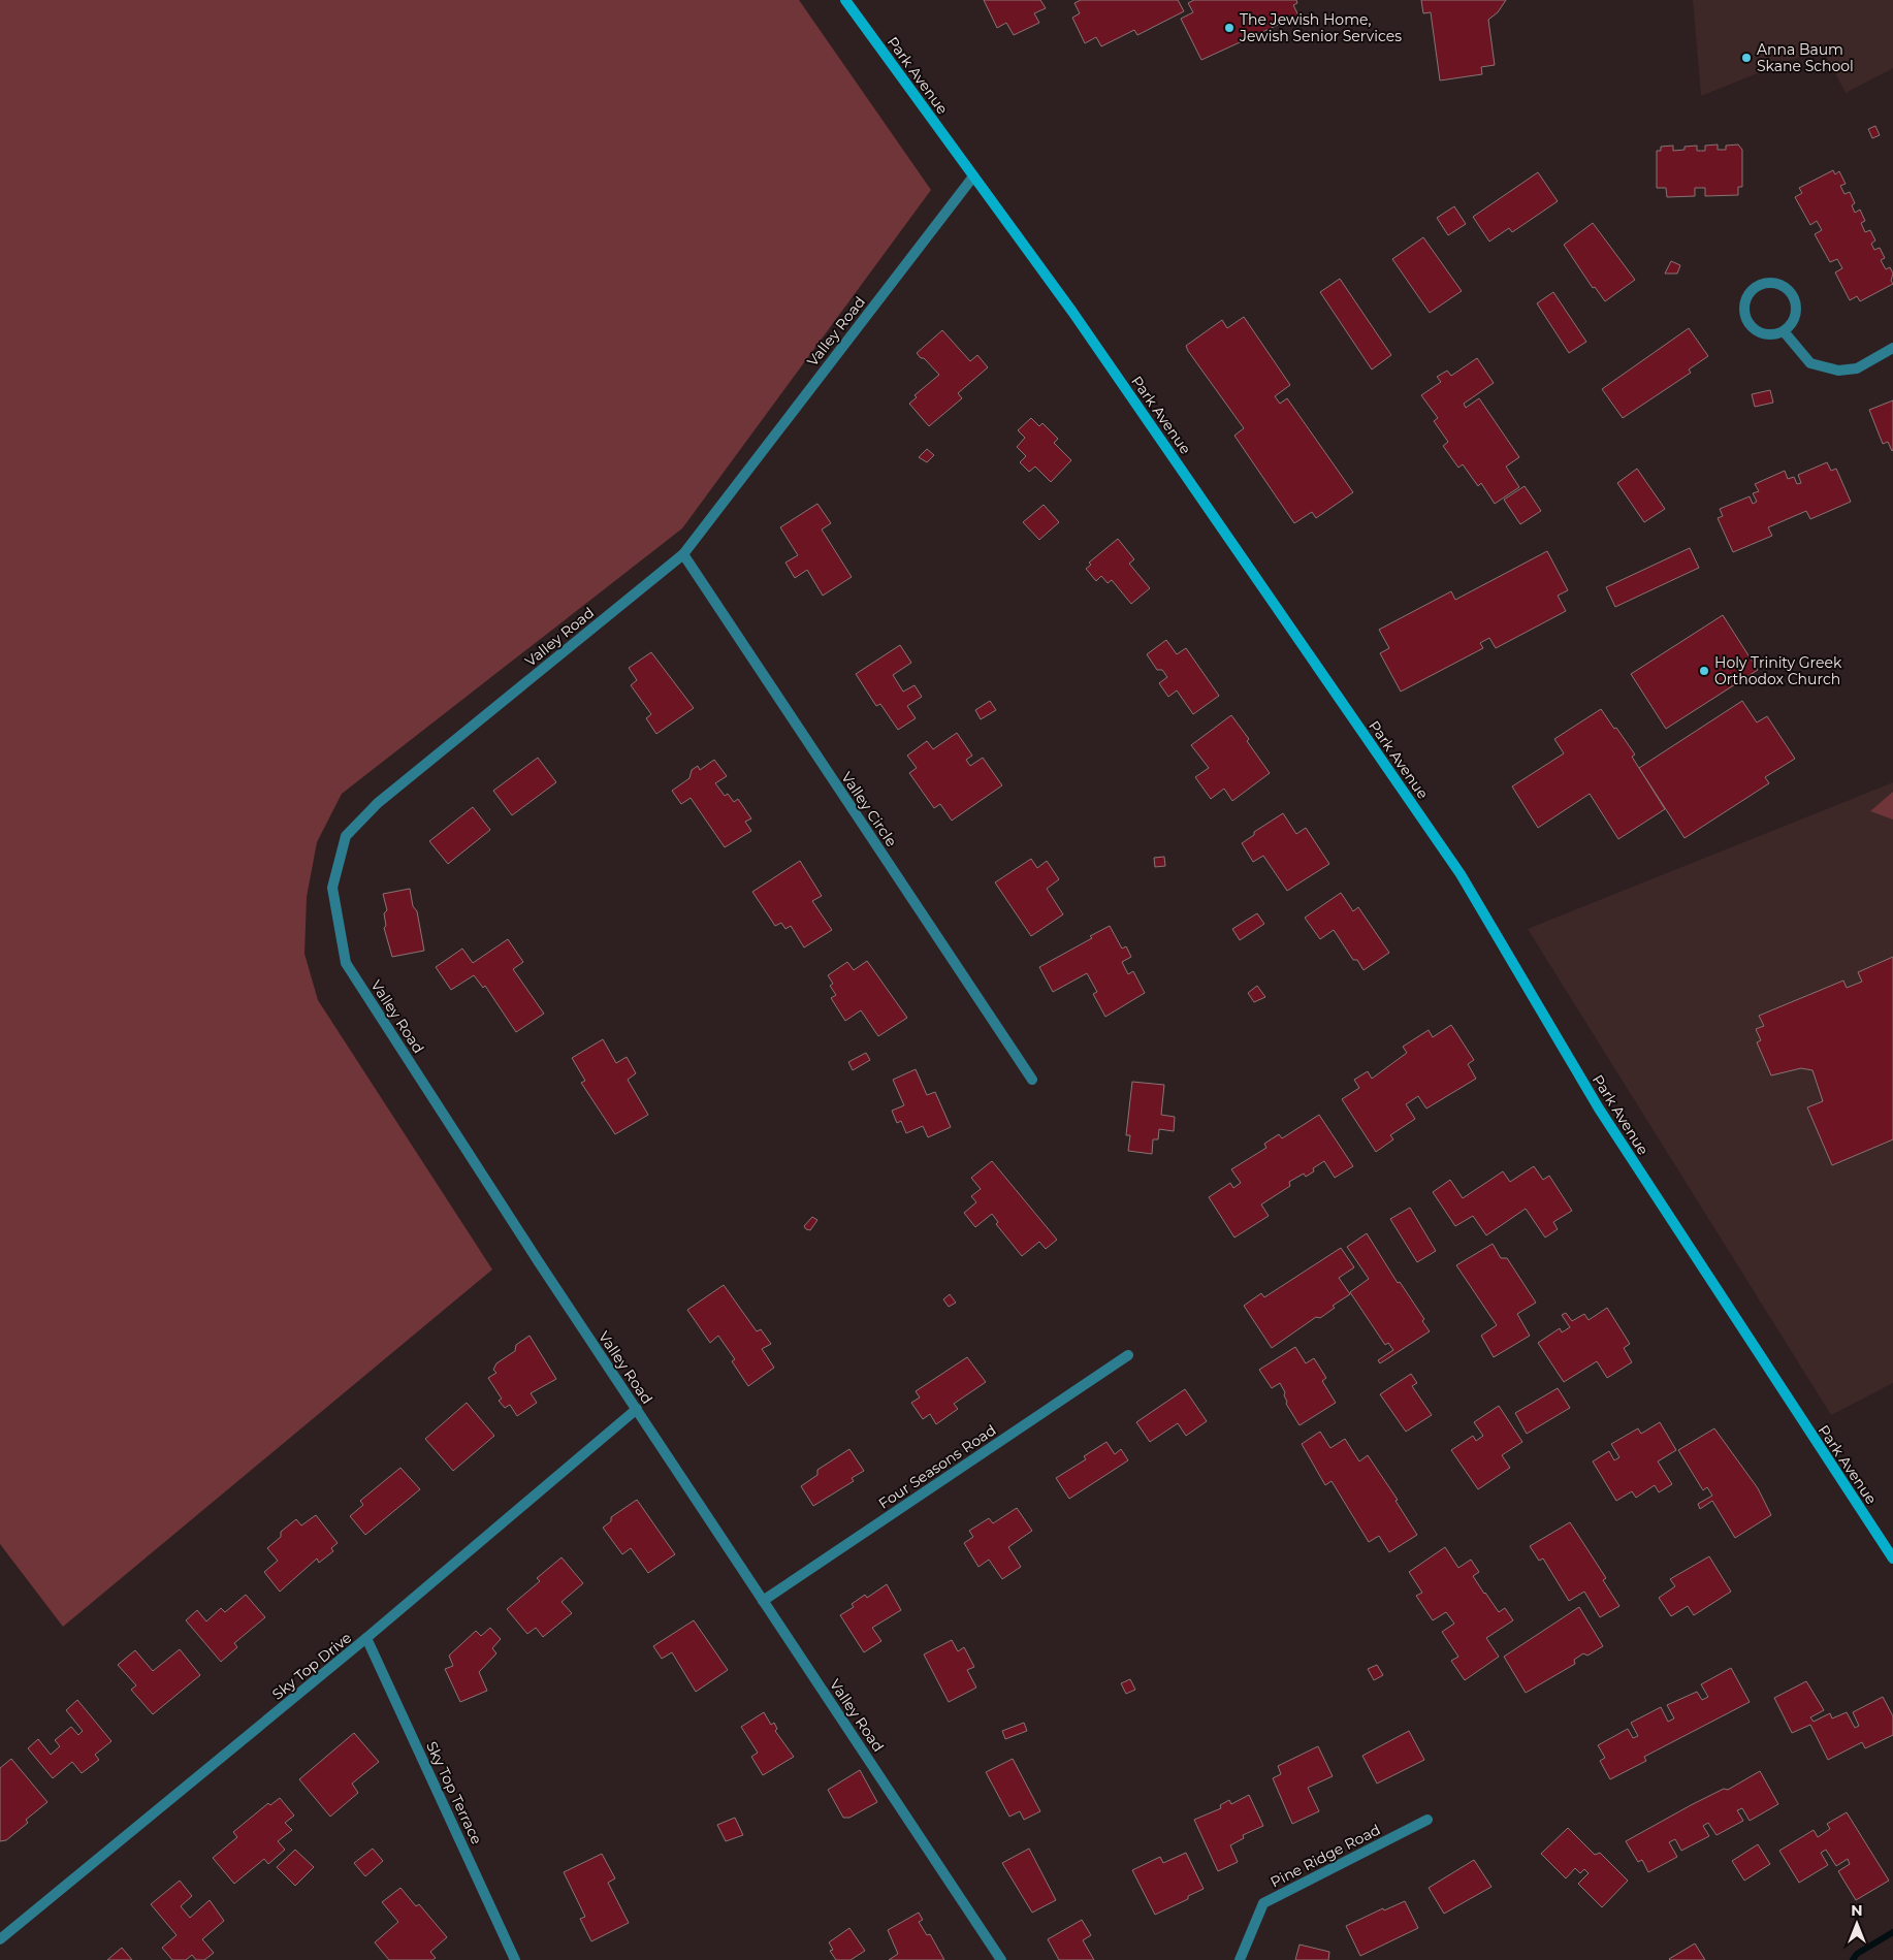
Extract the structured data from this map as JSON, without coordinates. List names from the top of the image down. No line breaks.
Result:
{"streets":{"main road":["Park Avenue"],"street":["Valley Road","Valley Circle","Four Seasons Road","Sky Top Drive","Sky Top Terrace","Pine Ridge Road"]},"crossings":[["Park Avenue","Valley Road"],["Valley Road","Valley Circle"],["Valley Road","Four Seasons Road"],["Valley Road","Sky Top Drive"],["Sky Top Drive","Sky Top Terrace"]],"places":["The Jewish Home, Jewish Senior Services","Anna Baum Skane School","Holy Trinity Greek Orthodox Church"],"north":"top"}
